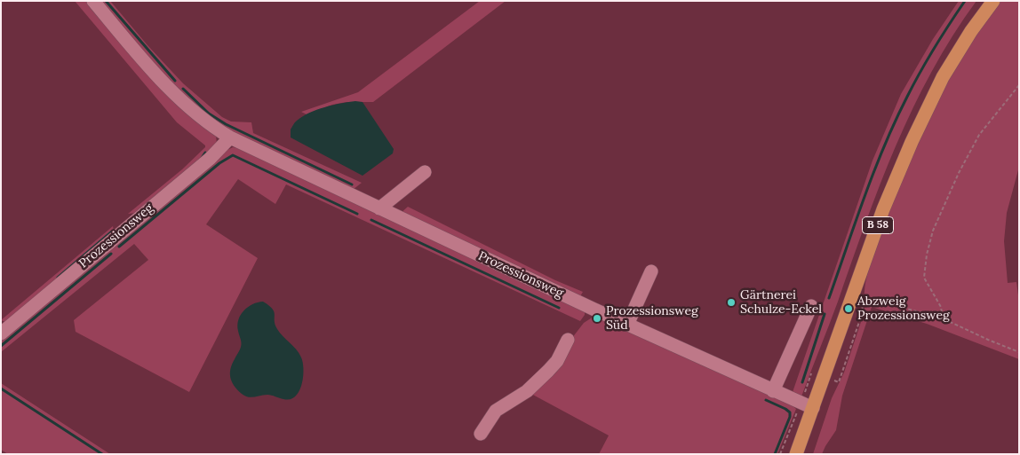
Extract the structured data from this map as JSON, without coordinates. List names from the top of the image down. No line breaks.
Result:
{"streets":{"main road":["B 58"],"street":["Prozessionsweg"]},"crossings":[["B 58","Prozessionsweg"]],"places":["Gärtnerei Schulze-Eckel","Abzweig Prozessionsweg","Prozessionsweg Süd"]}
